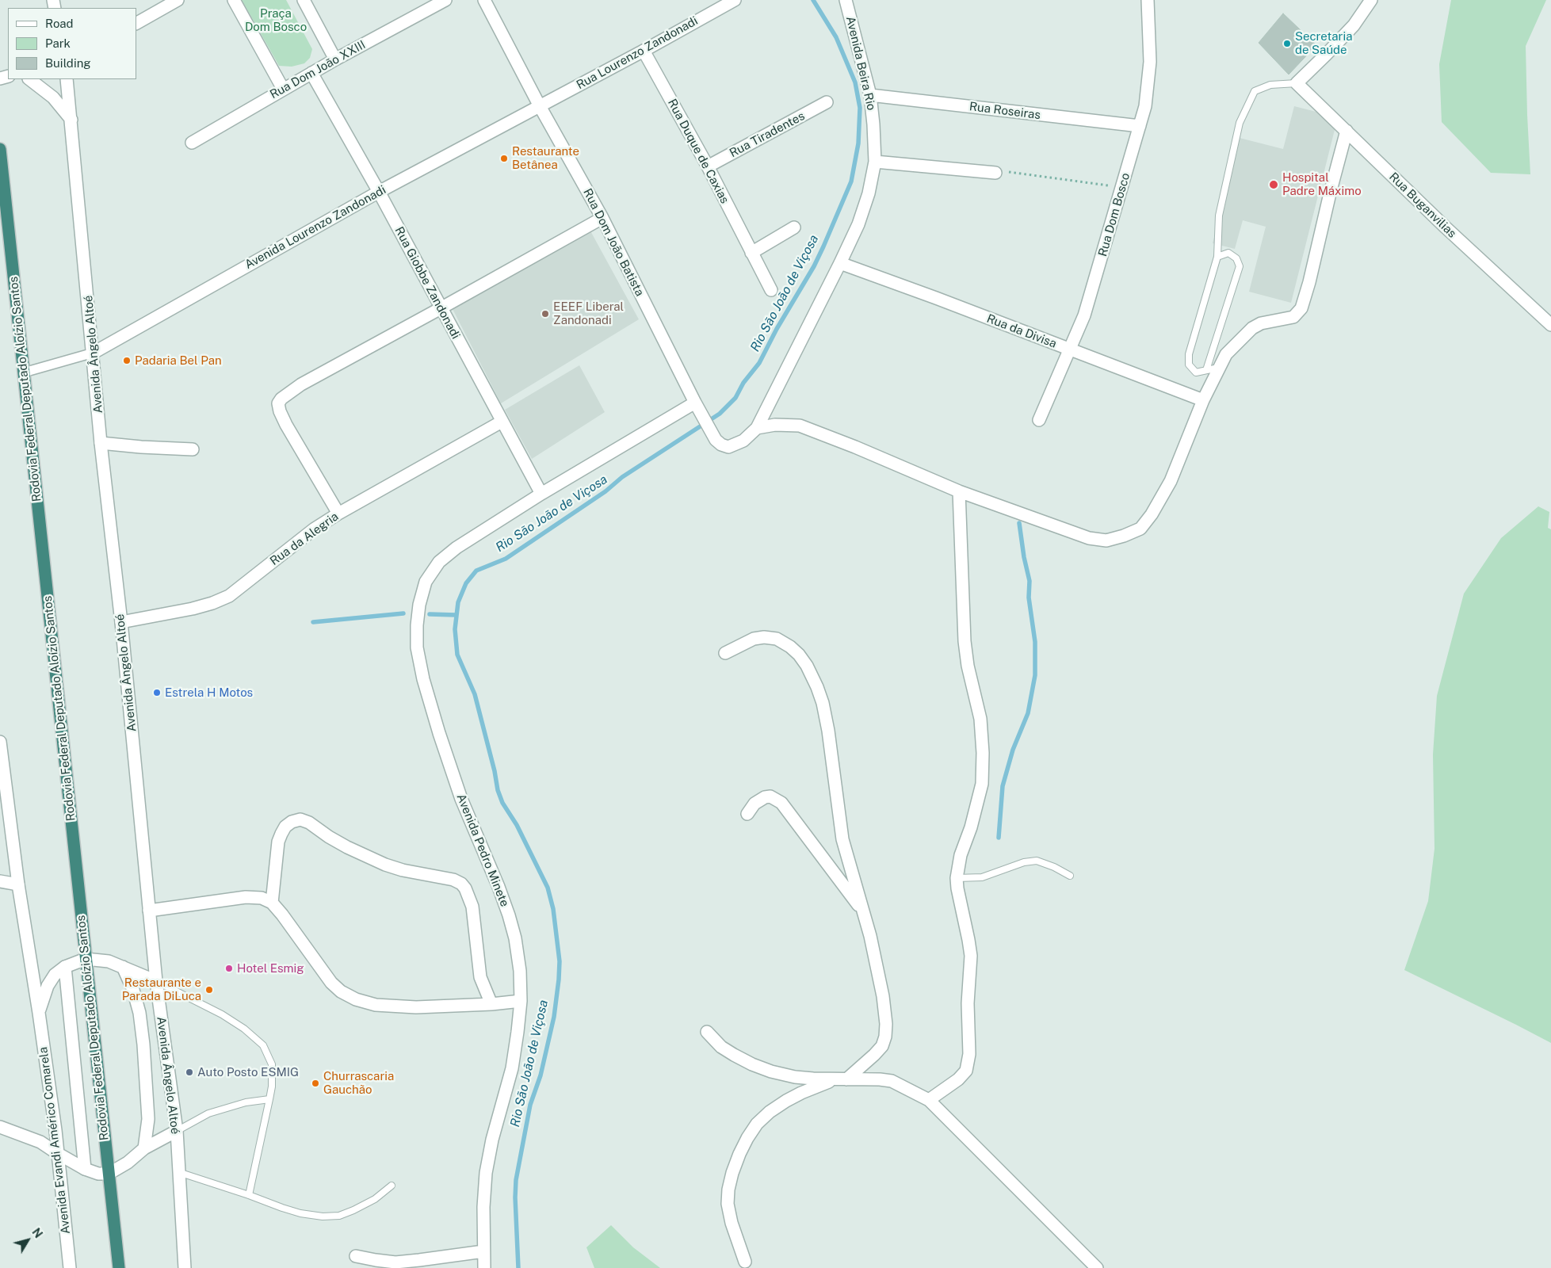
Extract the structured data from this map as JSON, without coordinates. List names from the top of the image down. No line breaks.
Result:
{"streets":{"highway":["Rodovia Federal Deputado Aloízio Santos"],"street":["Rua Lourenzo Zandonadi","Avenida Beira Rio","Rua Dom João XXIII","Rua Roseiras","Rua Tiradentes","Rua Duque de Caxias","Rua Buganvilias","Rua Dom Bosco","Avenida Lourenzo Zandonadi","Rua Dom João Batista","Rua Giobbe Zandonadi","Rua da Divisa","Avenida Ângelo Altoé","Rua da Alegria","Avenida Pedro Minete","Avenida Evandi Américo Comarela"]},"crossings":[["Rua Lourenzo Zandonadi","Rua Duque de Caxias"],["Rua Lourenzo Zandonadi","Avenida Lourenzo Zandonadi"],["Rua Lourenzo Zandonadi","Rua Dom João Batista"],["Avenida Beira Rio","Rua Roseiras"],["Avenida Beira Rio","Rua Dom João Batista"],["Avenida Beira Rio","Rua da Divisa"],["Rua Dom João XXIII","Rua Giobbe Zandonadi"],["Rua Roseiras","Rua Dom Bosco"],["Rua Tiradentes","Rua Duque de Caxias"],["Rua Dom Bosco","Rua da Divisa"],["Avenida Lourenzo Zandonadi","Rua Dom João Batista"],["Avenida Lourenzo Zandonadi","Rua Giobbe Zandonadi"],["Avenida Lourenzo Zandonadi","Avenida Ângelo Altoé"],["Rua Dom João Batista","Avenida Pedro Minete"],["Rua Giobbe Zandonadi","Rua da Alegria"],["Rua Giobbe Zandonadi","Avenida Pedro Minete"],["Avenida Ângelo Altoé","Rua da Alegria"]],"water":["Rio São João de Viçosa"],"parks":["Praça Dom Bosco"],"places":["Secretaria de Saúde","Restaurante Betânea","Hospital Padre Máximo","EEEF Liberal Zandonadi","Padaria Bel Pan","Estrela H Motos","Hotel Esmig","Restaurante e Parada DiLuca","Auto Posto ESMIG","Churrascaria Gauchão"],"legend":["Road","Park","Building"],"north":"top right"}
